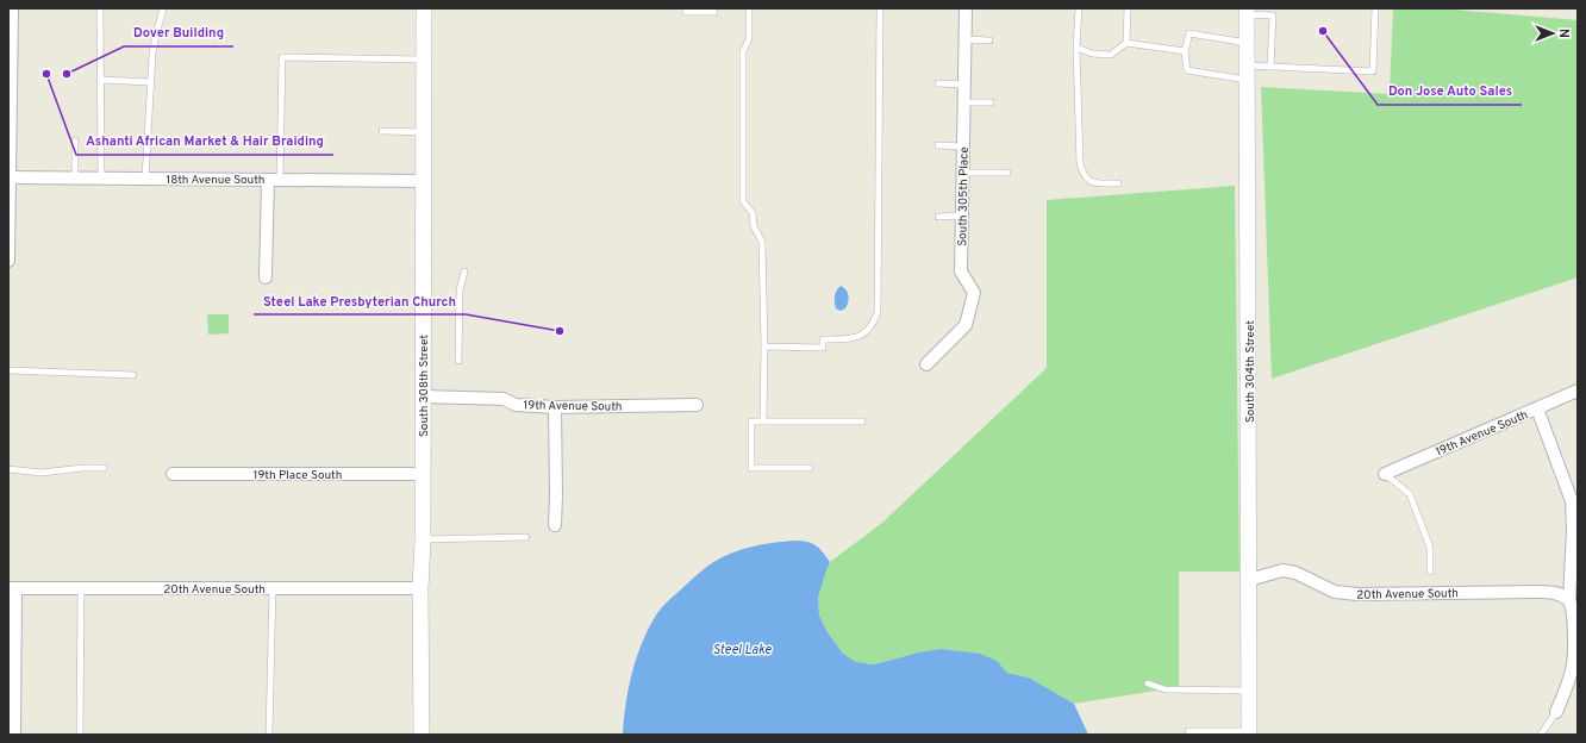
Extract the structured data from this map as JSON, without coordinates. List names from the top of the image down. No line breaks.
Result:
{"streets":{"street":["18th Avenue South","South 305th Place","South 304th Street","South 308th Street","19th Avenue South","19th Place South","20th Avenue South"]},"crossings":[["18th Avenue South","South 308th Street"],["South 304th Street","20th Avenue South"],["South 308th Street","19th Avenue South"],["South 308th Street","19th Place South"],["South 308th Street","20th Avenue South"]],"water":["Steel Lake"],"places":["Don Jose Auto Sales","Ashanti African Market & Hair Braiding","Dover Building","Steel Lake Presbyterian Church"],"north":"right"}
